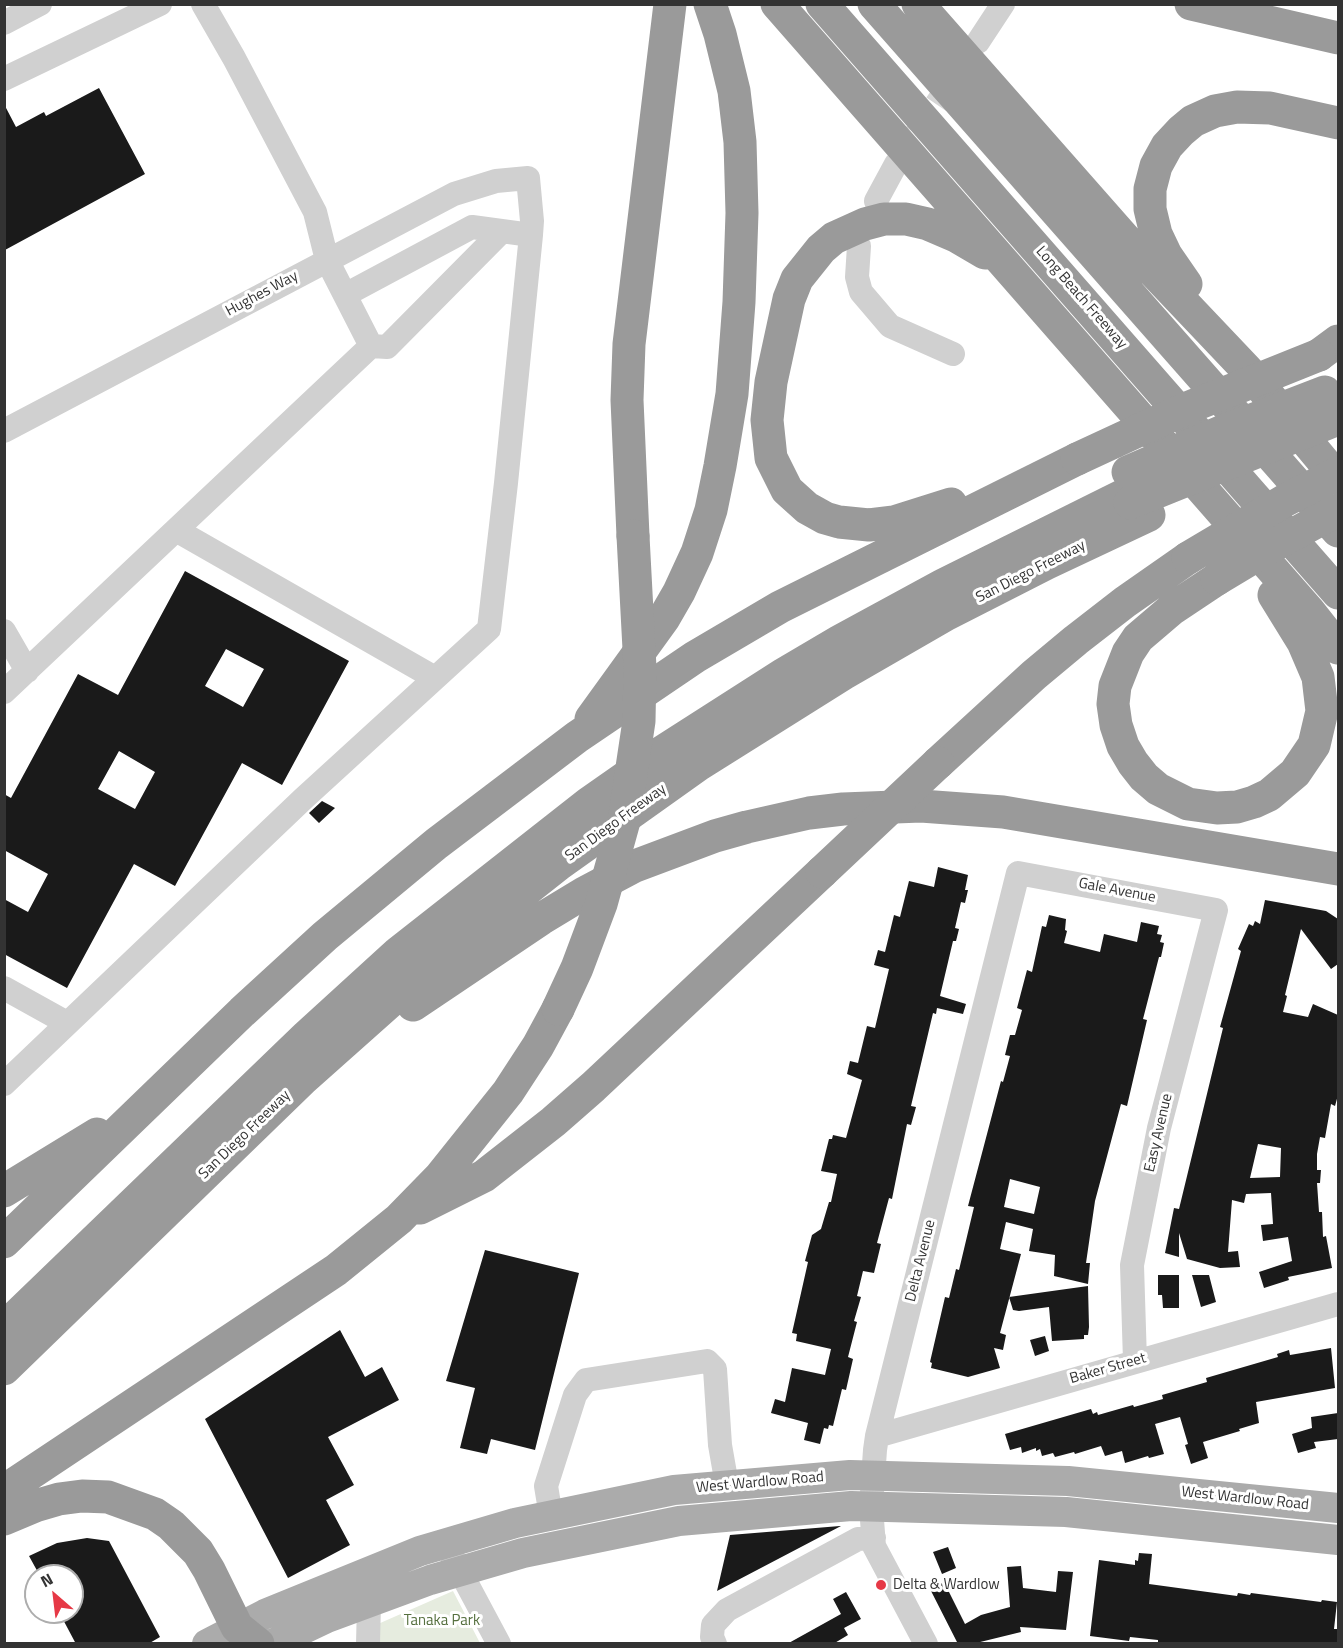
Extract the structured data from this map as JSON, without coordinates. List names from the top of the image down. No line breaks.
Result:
{"streets":{"highway":["Long Beach Freeway","San Diego Freeway"],"main road":["West Wardlow Road"],"street":["Hughes Way","Gale Avenue","Easy Avenue","Delta Avenue","Baker Street"]},"crossings":[["Gale Avenue","Easy Avenue"],["Gale Avenue","Delta Avenue"],["Easy Avenue","Baker Street"],["Delta Avenue","Baker Street"],["Delta Avenue","West Wardlow Road"]],"parks":["Tanaka Park"],"places":["Delta & Wardlow"],"north":"top left"}
